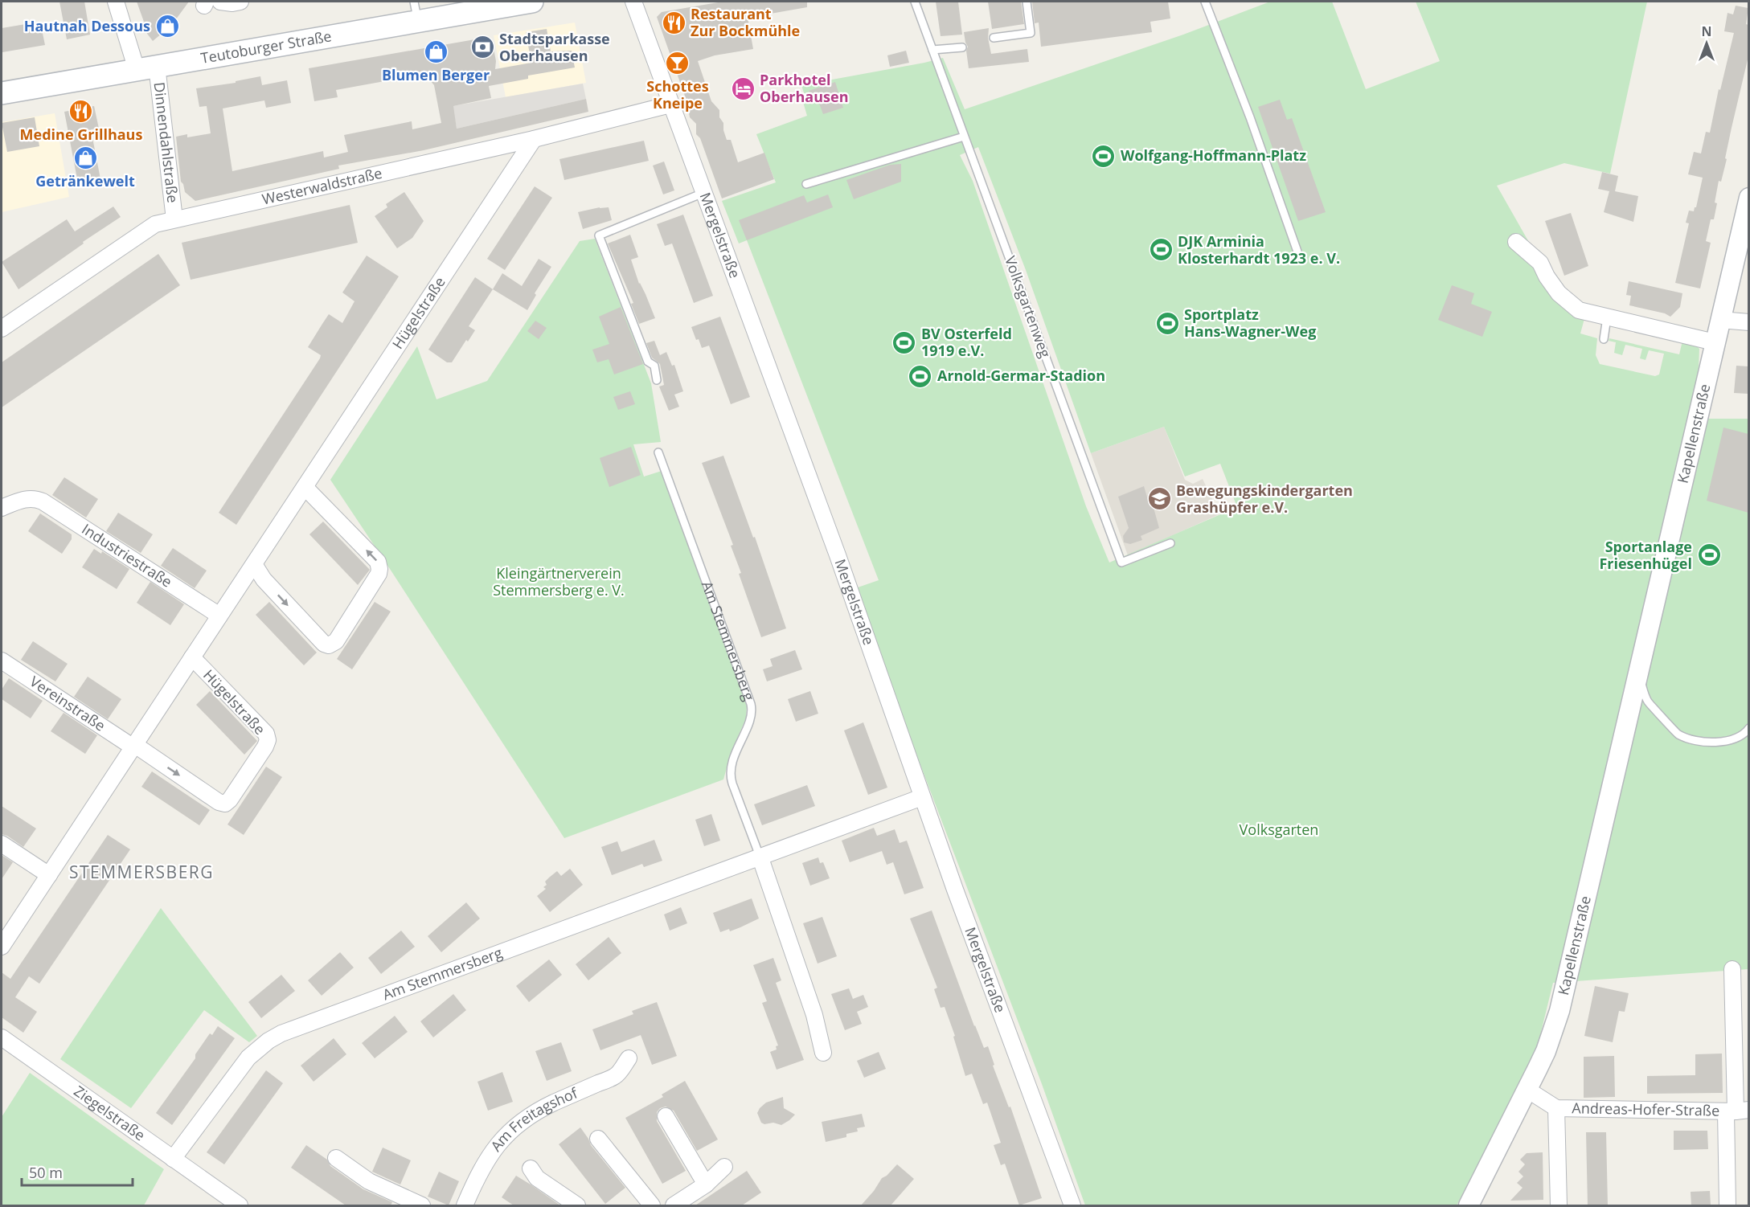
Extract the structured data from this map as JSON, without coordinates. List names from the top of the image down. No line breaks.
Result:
{"streets":{"main road":["Teutoburger Straße"],"street":["Dinnendahlstraße","Westerwaldstraße","Mergelstraße","Hügelstraße","Kapellenstraße","Industriestraße","Am Stemmersberg","Vereinstraße","Andreas-Hofer-Straße","Ziegelstraße","Am Freitagshof"],"lane":["Volksgartenweg"]},"crossings":[["Teutoburger Straße","Dinnendahlstraße"],["Dinnendahlstraße","Westerwaldstraße"],["Westerwaldstraße","Mergelstraße"],["Westerwaldstraße","Hügelstraße"],["Mergelstraße","Am Stemmersberg"],["Hügelstraße","Industriestraße"],["Hügelstraße","Vereinstraße"],["Am Stemmersberg","Ziegelstraße"]],"districts":["STEMMERSBERG"],"parks":["Kleingärtnerverein Stemmersberg e. V.","Volksgarten"],"places":{"restaurant":["Restaurant Zur Bockmühle","Medine Grillhaus"],"shop":["Hautnah Dessous","Blumen Berger","Getränkewelt"],"bank":["Stadtsparkasse Oberhausen"],"bar":["Schottes Kneipe"],"hotel":["Parkhotel Oberhausen"],"sports":["Wolfgang-Hoffmann-Platz","DJK Arminia Klosterhardt 1923 e. V.","Sportplatz Hans-Wagner-Weg","BV Osterfeld 1919 e.V.","Arnold-Germar-Stadion","Sportanlage Friesenhügel"],"school or university":["Bewegungskindergarten Grashüpfer e.V."]},"scale_bar":"50 m","north":"top"}
